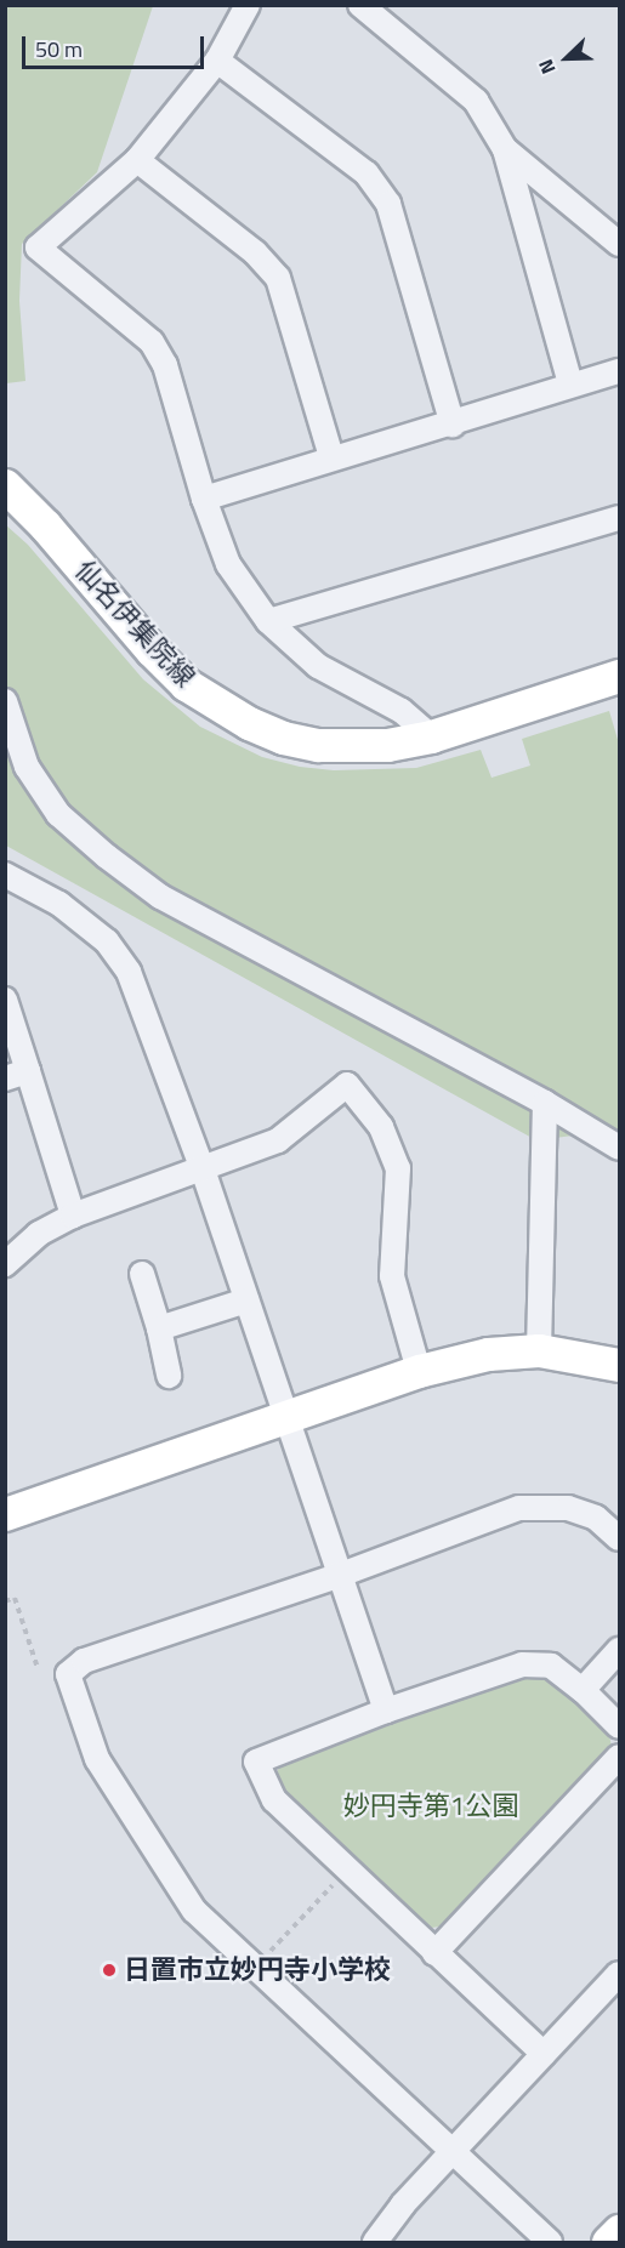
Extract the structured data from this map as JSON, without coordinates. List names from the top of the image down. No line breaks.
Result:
{"streets":{"main road":["仙名伊集院線"]},"parks":["妙円寺第1公園"],"places":["日置市立妙円寺小学校"],"scale_bar":"50 m","north":"bottom left"}
